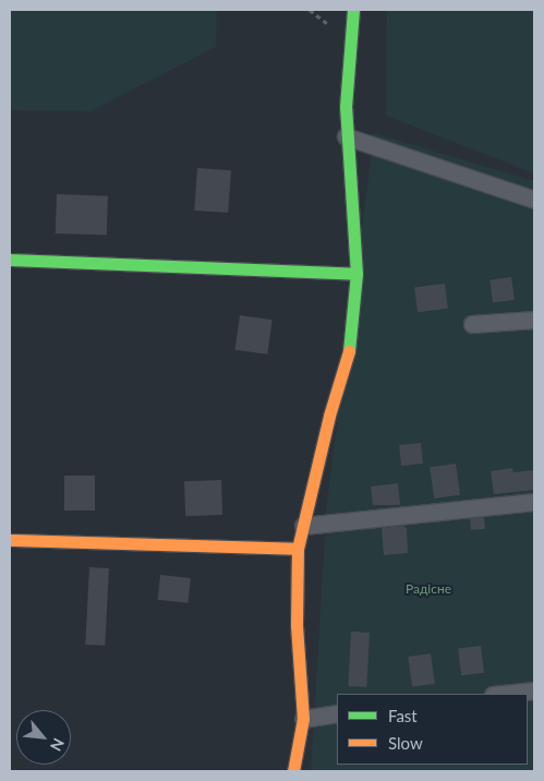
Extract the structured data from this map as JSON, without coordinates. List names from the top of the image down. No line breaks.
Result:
{"parks":["Радісне"],"legend":["Fast","Slow"],"north":"bottom right"}
